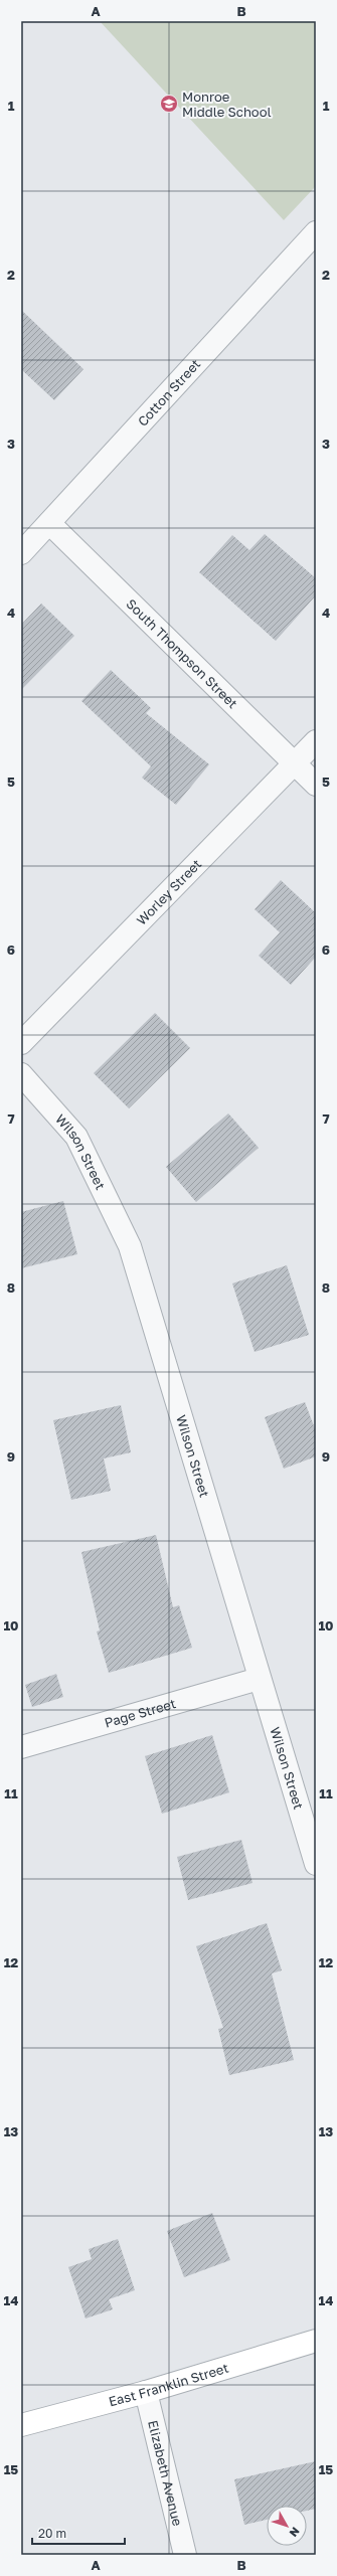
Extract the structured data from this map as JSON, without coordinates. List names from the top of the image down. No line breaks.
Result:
{"streets":{"main road":["East Franklin Street"],"street":["Cotton Street","South Thompson Street","Worley Street","Wilson Street","Page Street","Elizabeth Avenue"]},"crossings":[["Cotton Street","South Thompson Street"],["South Thompson Street","Worley Street"],["Wilson Street","Page Street"],["East Franklin Street","Elizabeth Avenue"]],"places":{"school or university":["Monroe Middle School"]},"scale_bar":"20 m","north":"bottom right","grid":{"columns":["A","B"],"rows":["1","2","3","4","5","6","7","8","9","10","11","12","13","14","15"]}}
